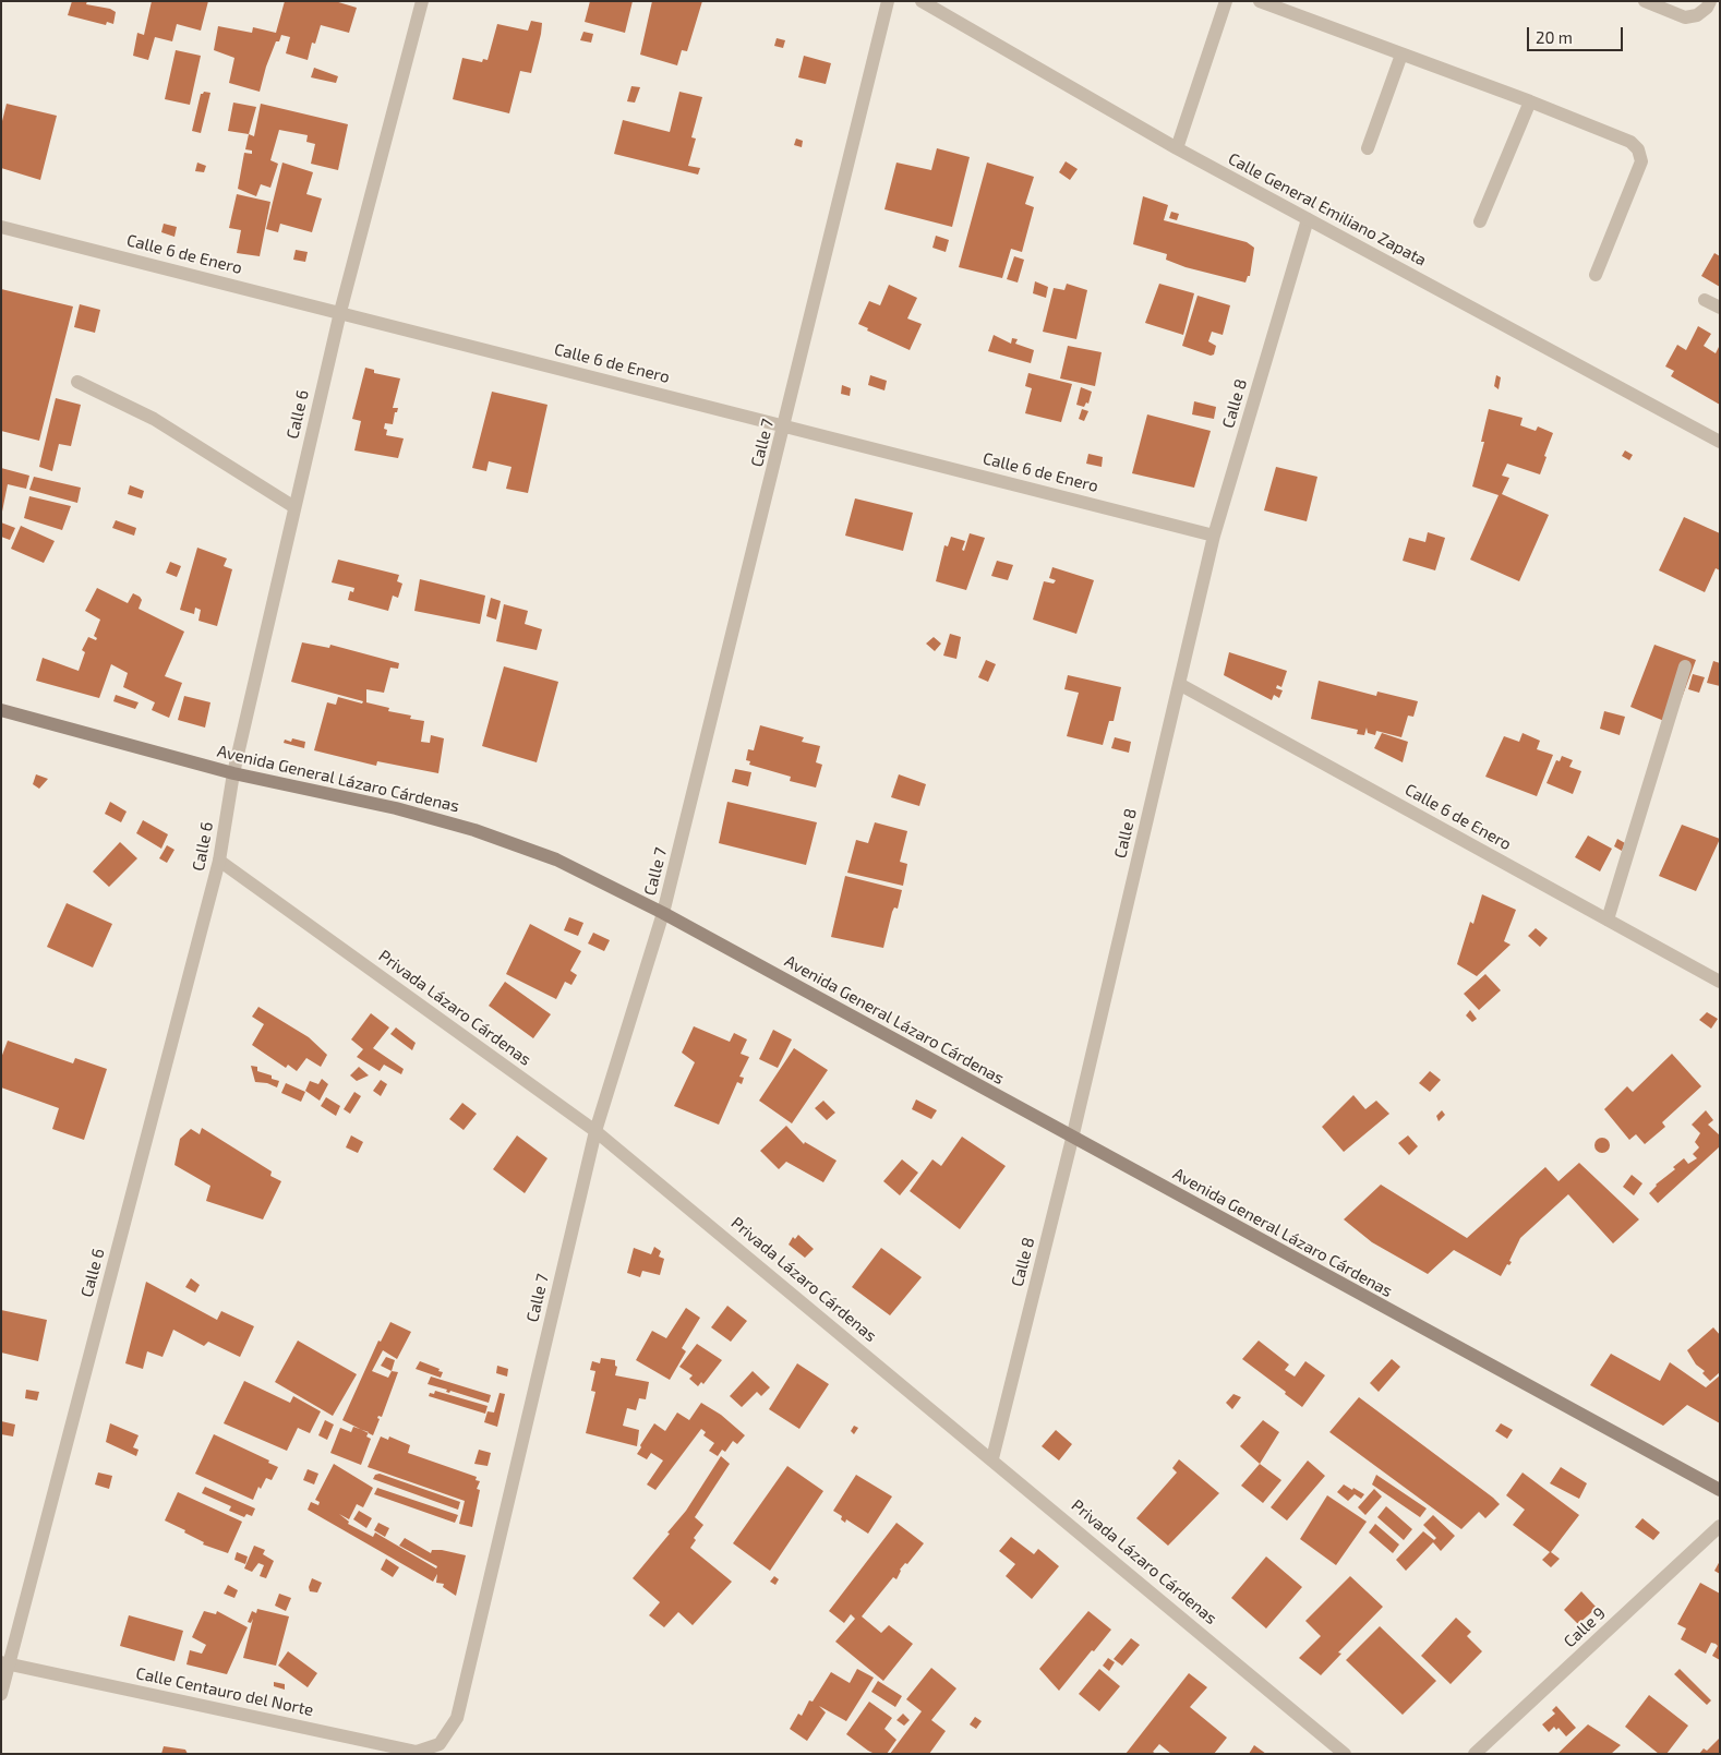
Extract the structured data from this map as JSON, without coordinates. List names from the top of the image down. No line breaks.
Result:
{"streets":{"main road":["Avenida General Lázaro Cárdenas"],"street":["Calle General Emiliano Zapata","Calle 6 de Enero","Calle 8","Calle 6","Calle 7","Privada Lázaro Cárdenas","Calle 9","Calle Centauro del Norte"]},"crossings":[["Calle General Emiliano Zapata","Calle 8"],["Calle 6 de Enero","Calle 8"],["Calle 6 de Enero","Calle 6"],["Calle 6 de Enero","Calle 7"],["Calle 8","Avenida General Lázaro Cárdenas"],["Calle 8","Privada Lázaro Cárdenas"],["Calle 6","Avenida General Lázaro Cárdenas"],["Calle 6","Privada Lázaro Cárdenas"],["Calle 6","Calle Centauro del Norte"],["Calle 7","Avenida General Lázaro Cárdenas"],["Calle 7","Privada Lázaro Cárdenas"],["Calle 7","Calle Centauro del Norte"]],"scale_bar":"20 m"}
